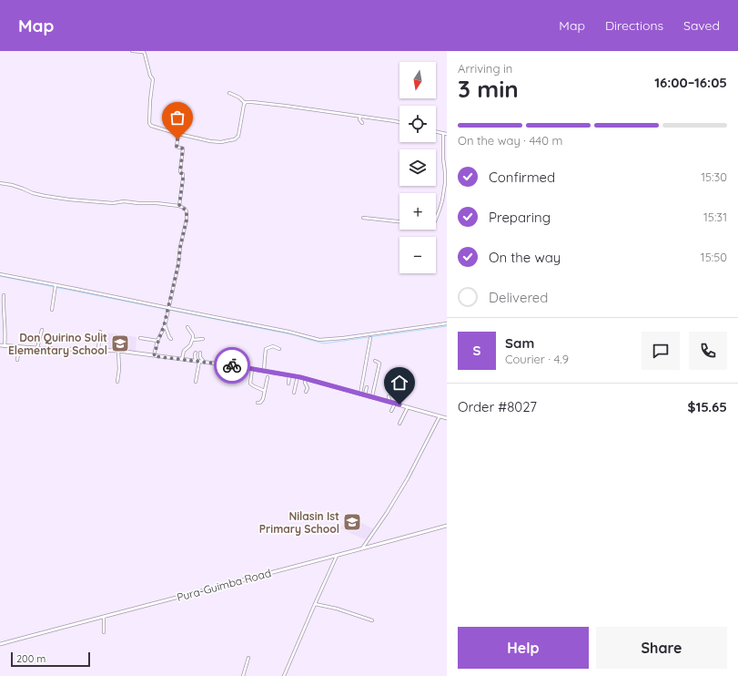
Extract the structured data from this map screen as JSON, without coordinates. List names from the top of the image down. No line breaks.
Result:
{"streets":{"main road":["Pura-Guimba Road"]},"places":{"school or university":["Don Quirino Sulit Elementary School","Nilasin Ist Primary School"]},"scale_bar":"200 m","north":"bottom","page":{"header":"Map","nav":["Map","Directions","Saved"],"heading":["3 min","Arriving in","16:00–16:05"],"panel":["Sam","Courier · 4.9","Order #8027","$15.65"],"map_buttons":["+","−"],"bar":"On the way · 440 m","list":[["Confirmed","15:30"],["Preparing","15:31"],["On the way","15:50"],"Delivered"],"round":"S","buttons":["Help","Share"],"scale":"200 m"}}
